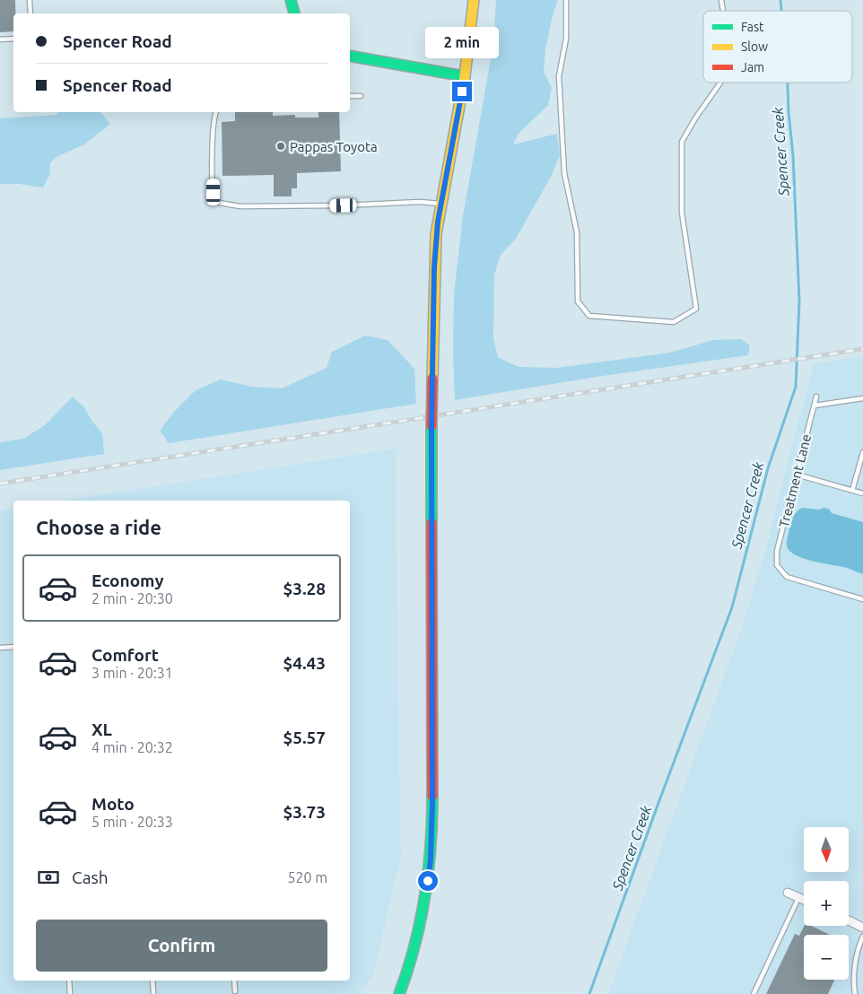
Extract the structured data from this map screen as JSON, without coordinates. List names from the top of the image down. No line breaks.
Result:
{"streets":{"lane":["Treatment Lane"]},"water":["Spencer Creek"],"places":["Pappas Toyota"],"legend":["Fast","Slow","Jam"],"north":"bottom","page":{"banner":["Spencer Road","Spencer Road"],"bubble":"2 min","heading":"Choose a ride","list":[{"name":"Economy","note":"2 min · 20:30","value":"$3.28"},{"name":"Comfort","note":"3 min · 20:31","value":"$4.43"},{"name":"XL","note":"4 min · 20:32","value":"$5.57"},{"name":"Moto","note":"5 min · 20:33","value":"$3.73"}],"map_buttons":["+","−"],"pay":["Cash","520 m"],"buttons":"Confirm"}}
